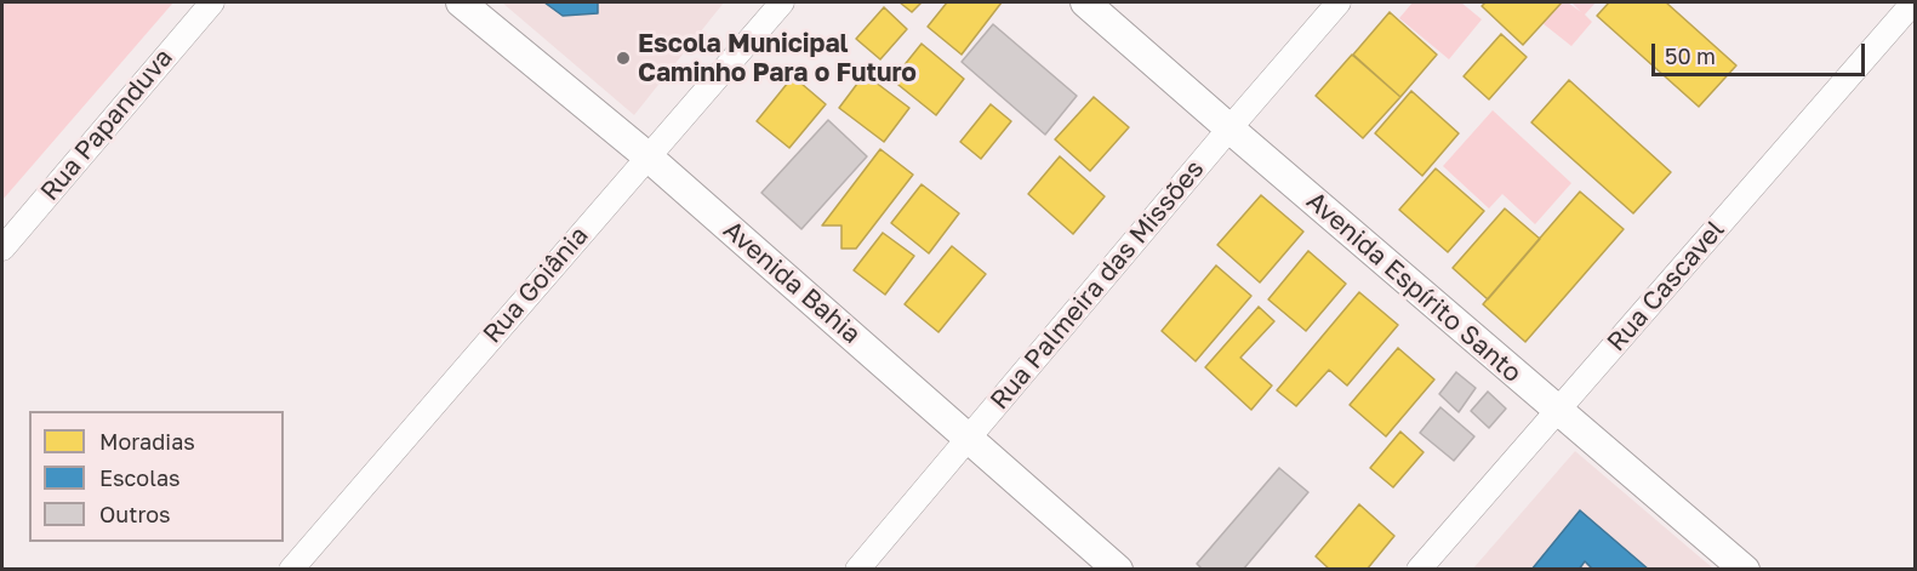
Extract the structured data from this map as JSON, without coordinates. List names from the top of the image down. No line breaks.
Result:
{"streets":{"street":["Rua Papanduva","Avenida Bahia","Rua Goiânia","Rua Palmeira das Missões","Rua Cascavel","Avenida Espírito Santo"]},"crossings":[["Avenida Bahia","Rua Goiânia"],["Avenida Bahia","Rua Palmeira das Missões"],["Rua Palmeira das Missões","Avenida Espírito Santo"],["Rua Cascavel","Avenida Espírito Santo"]],"places":["Escola Municipal Caminho Para o Futuro"],"legend":["Moradias","Escolas","Outros"],"scale_bar":"50 m"}
